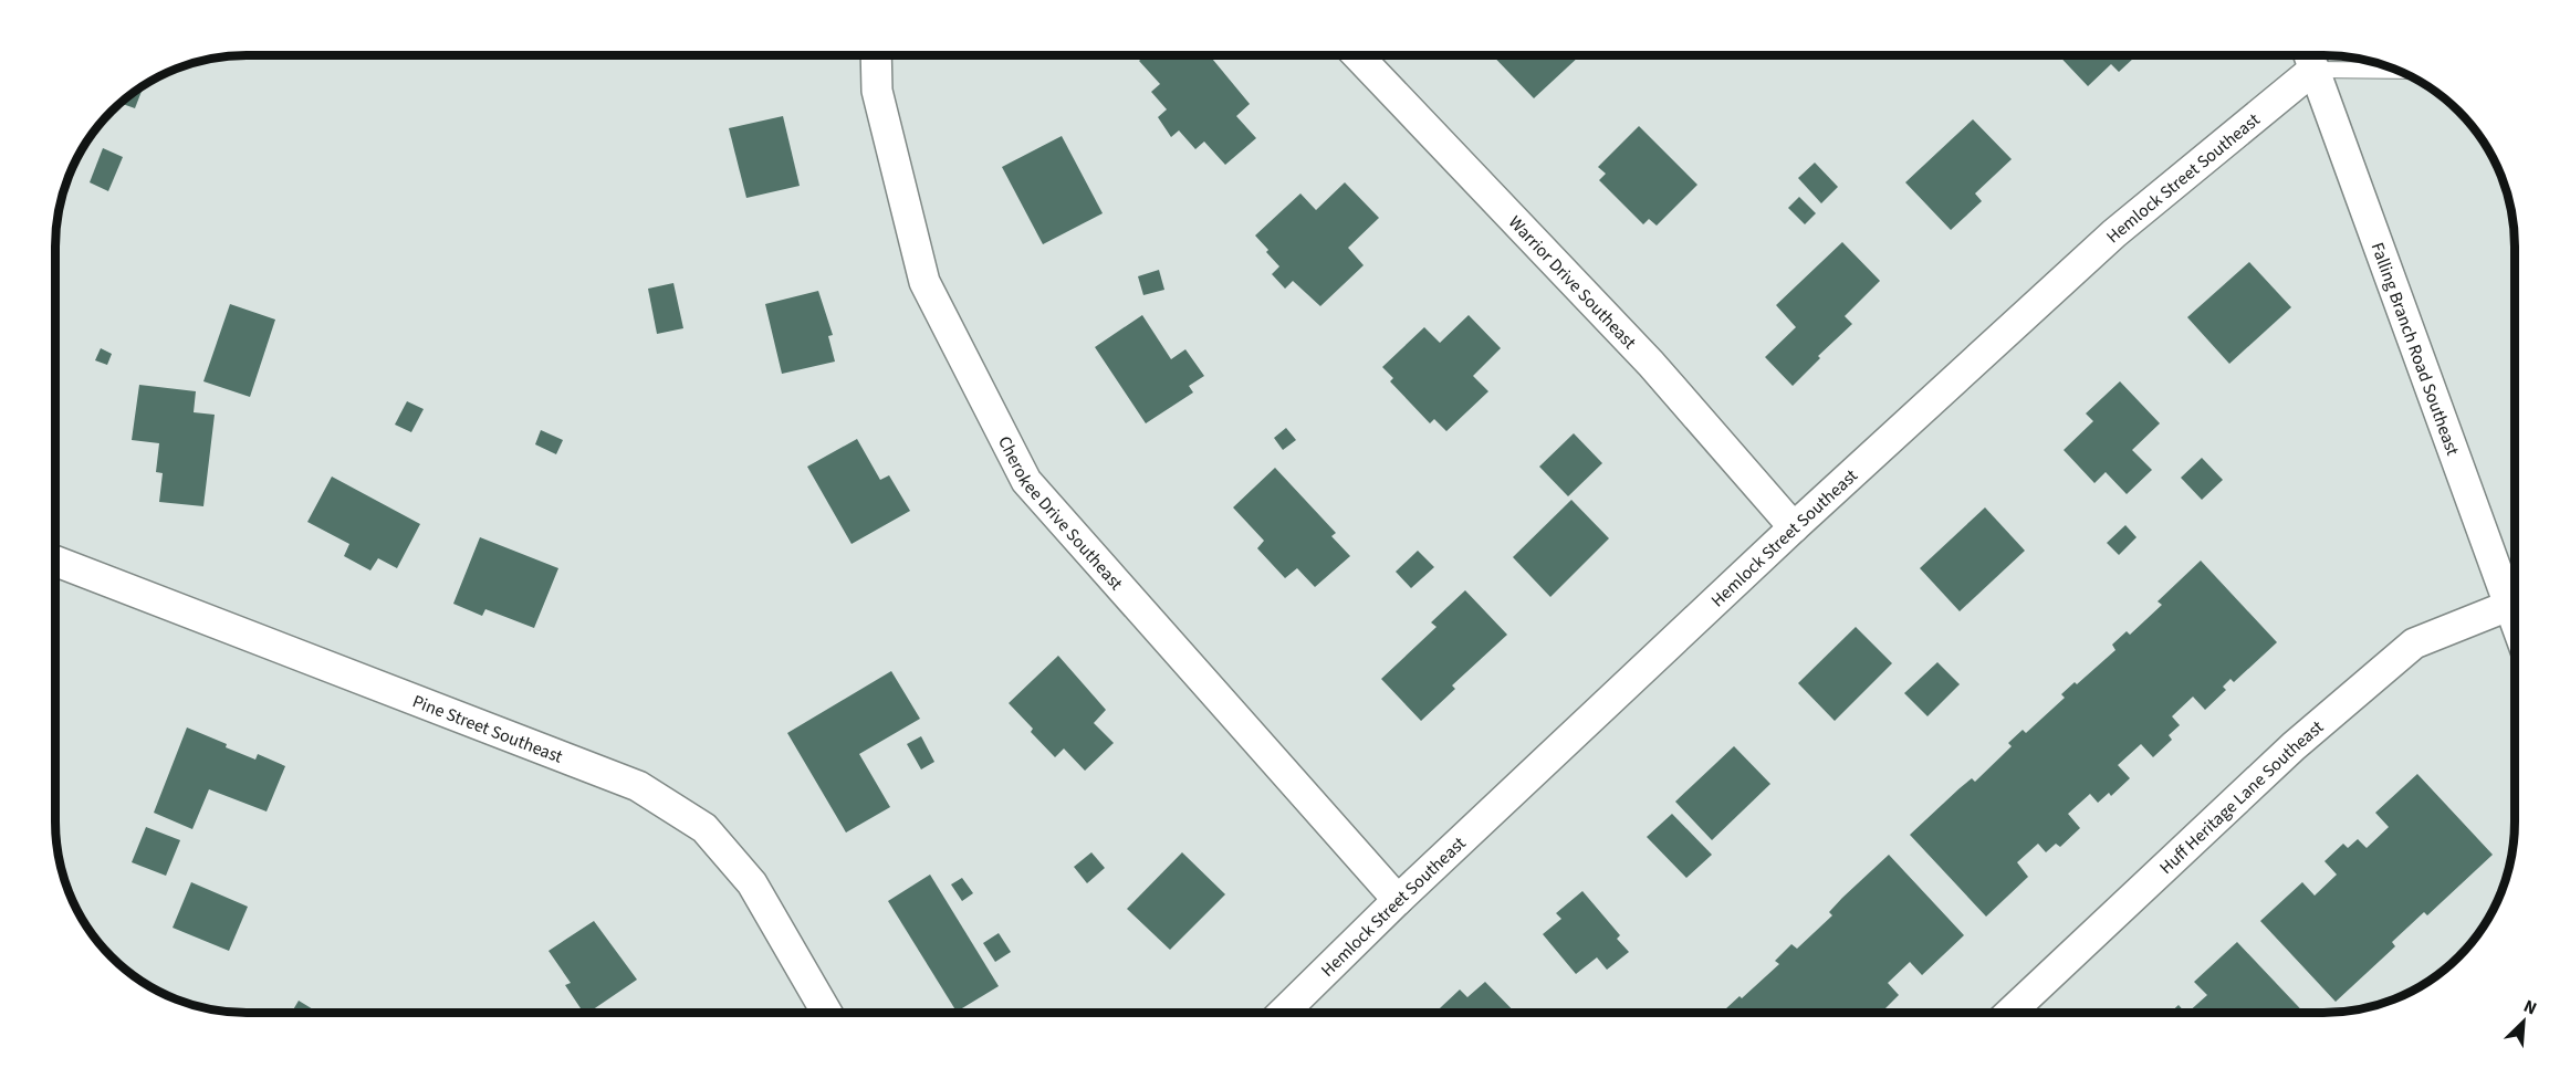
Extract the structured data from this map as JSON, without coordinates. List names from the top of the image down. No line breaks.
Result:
{"streets":{"street":["Hemlock Street Southeast","Warrior Drive Southeast","Falling Branch Road Southeast","Cherokee Drive Southeast","Pine Street Southeast","Huff Heritage Lane Southeast"]},"crossings":[["Hemlock Street Southeast","Warrior Drive Southeast"],["Hemlock Street Southeast","Falling Branch Road Southeast"],["Hemlock Street Southeast","Cherokee Drive Southeast"],["Falling Branch Road Southeast","Huff Heritage Lane Southeast"]],"north":"top right"}
